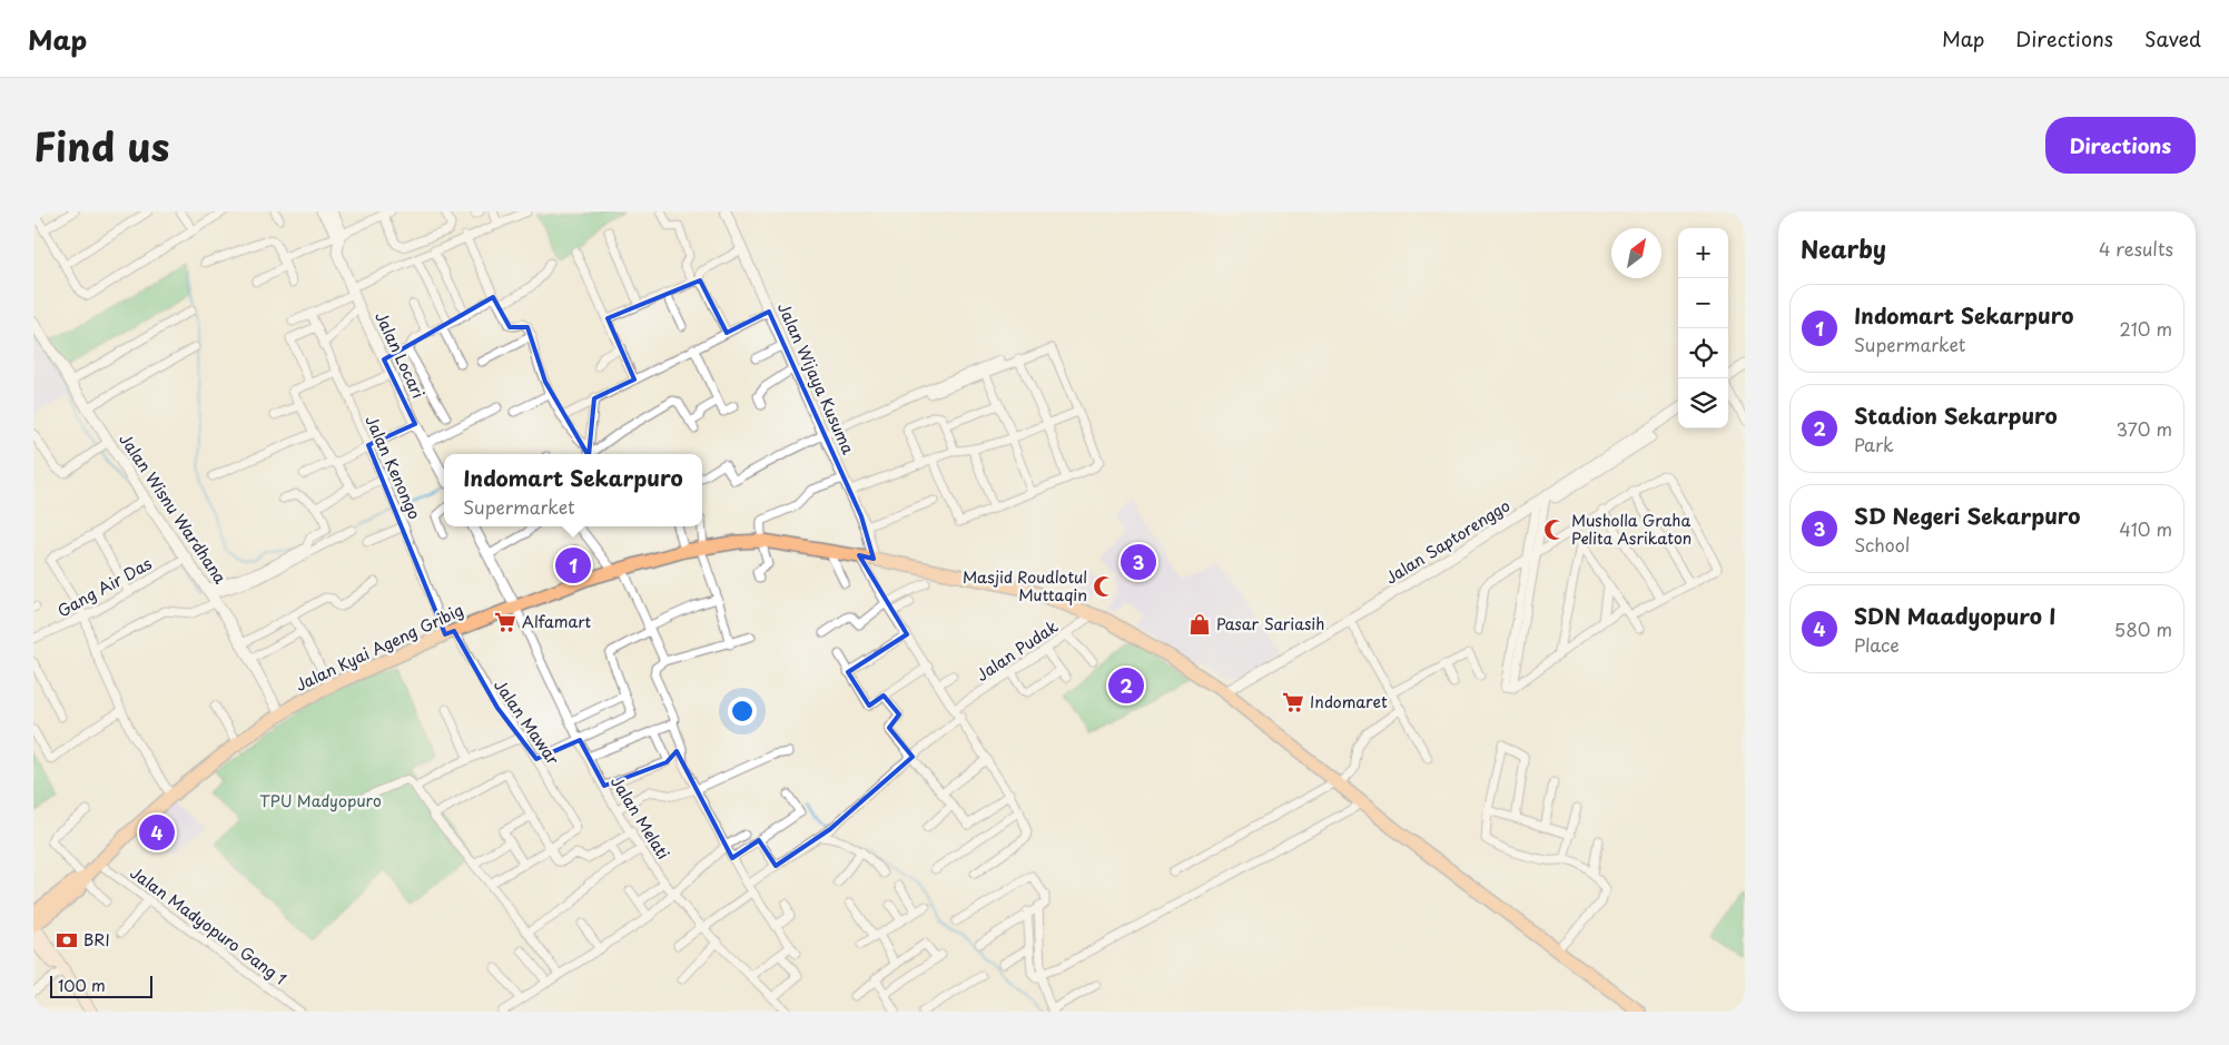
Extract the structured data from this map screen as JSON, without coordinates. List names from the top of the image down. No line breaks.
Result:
{"streets":{"main road":["Jalan Kyai Ageng Gribig"],"street":["Jalan Locari","Jalan Wijaya Kusuma","Jalan Kenongo","Jalan Wisnu Wardhana","Jalan Saptorenggo","Gang Air Das","Jalan Pudak","Jalan Mawar","Jalan Melati","Jalan Madyopuro Gang 1"]},"crossings":[["Jalan Wijaya Kusuma","Jalan Kyai Ageng Gribig"],["Jalan Kenongo","Jalan Kyai Ageng Gribig"],["Jalan Kenongo","Jalan Mawar"],["Jalan Wisnu Wardhana","Gang Air Das"],["Jalan Wisnu Wardhana","Jalan Kyai Ageng Gribig"],["Jalan Saptorenggo","Jalan Kyai Ageng Gribig"],["Jalan Kyai Ageng Gribig","Jalan Pudak"],["Jalan Kyai Ageng Gribig","Jalan Mawar"],["Jalan Kyai Ageng Gribig","Jalan Melati"],["Jalan Kyai Ageng Gribig","Jalan Madyopuro Gang 1"]],"parks":["TPU Madyopuro"],"places":{"mosque":["Musholla Graha Pelita Asrikaton","Masjid Roudlotul Muttaqin"],"supermarket":["Alfamart","Indomaret"],"shop":["Pasar Sariasih"],"bank":["BRI"]},"scale_bar":"100 m","north":"top right","page":{"header":"Map","nav":["Map","Directions","Saved"],"title":"Find us","buttons":"Directions","heading":["Nearby","4 results"],"map_buttons":["+","−"],"list":[{"mark":"1","name":"Indomart Sekarpuro","note":"Supermarket","value":"210 m"},{"mark":"2","name":"Stadion Sekarpuro","note":"Park","value":"370 m"},{"mark":"3","name":"SD Negeri Sekarpuro","note":"School","value":"410 m"},{"mark":"4","name":"SDN Maadyopuro I","note":"Place","value":"580 m"}],"popup":["Indomart Sekarpuro","Supermarket"],"pins":["3","1","2","4"],"scale":"100 m"}}
